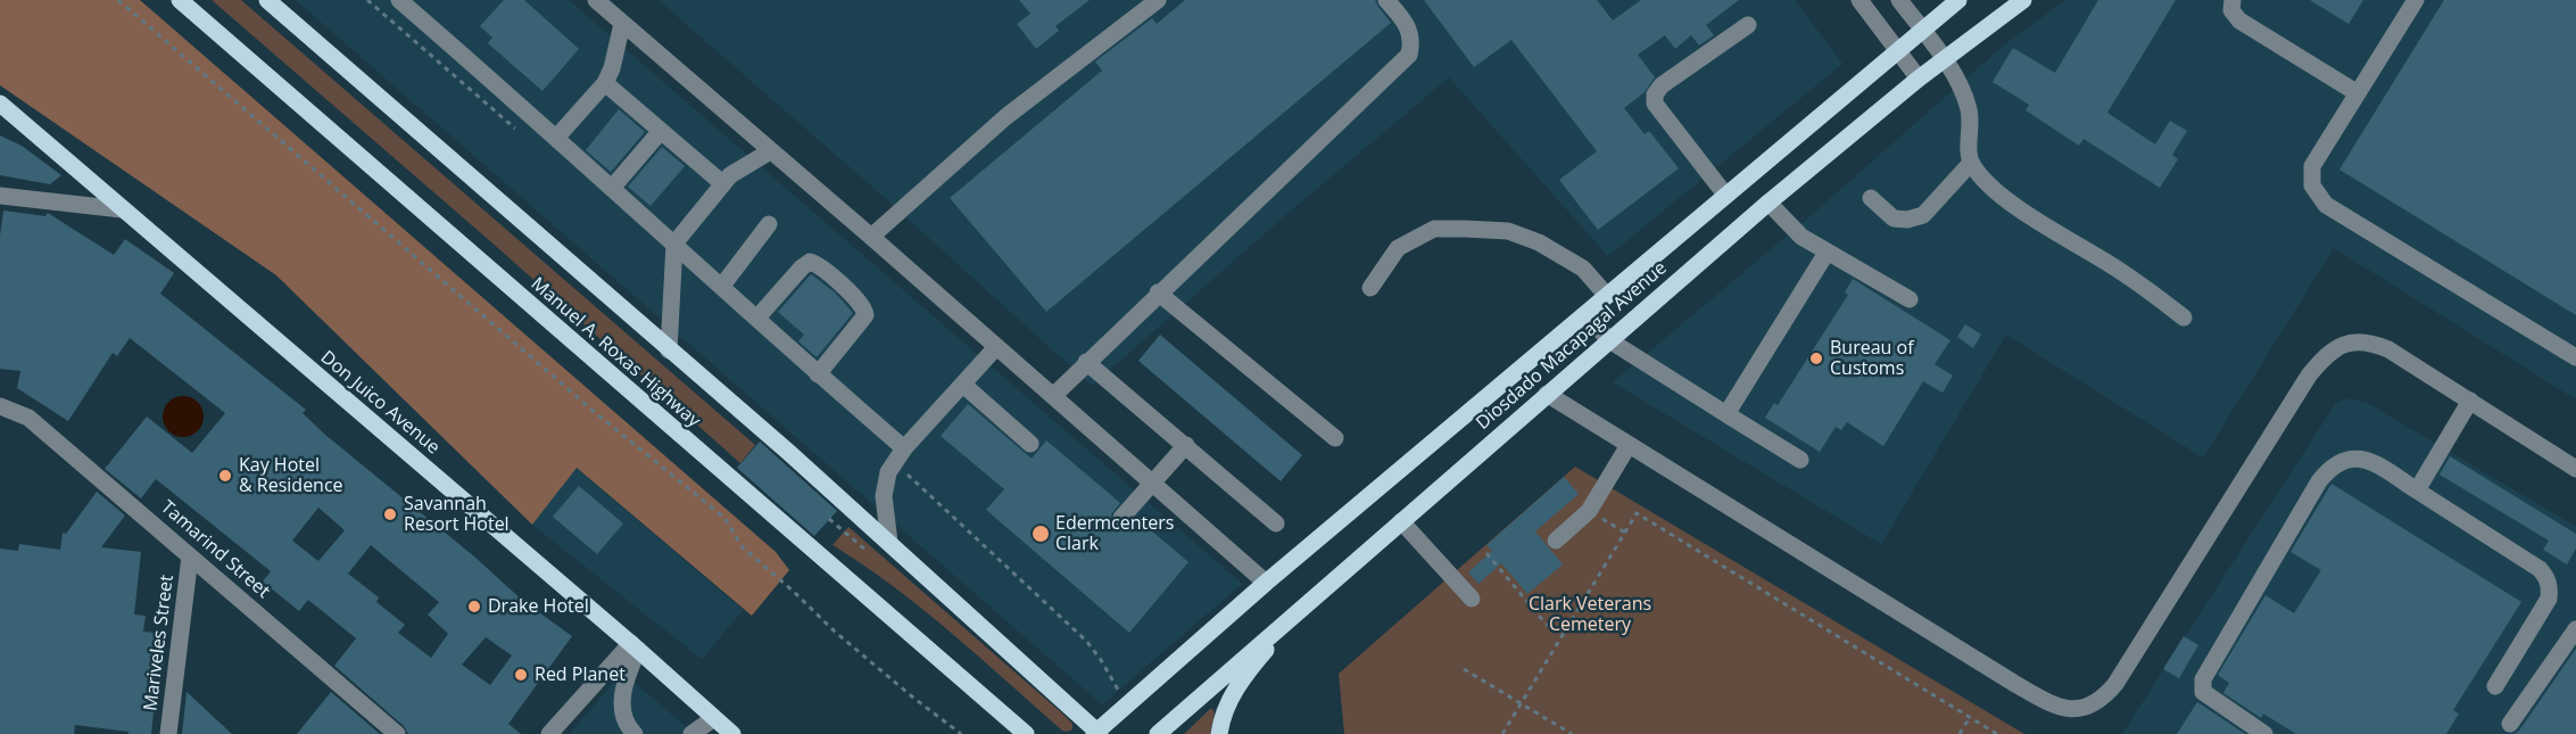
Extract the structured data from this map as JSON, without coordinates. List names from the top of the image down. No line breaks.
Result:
{"streets":{"main road":["Diosdado Macapagal Avenue","Manuel A. Roxas Highway","Don Juico Avenue"],"street":["Tamarind Street","Mariveles Street"]},"crossings":[["Diosdado Macapagal Avenue","Manuel A. Roxas Highway"],["Tamarind Street","Mariveles Street"]],"parks":["Clark Veterans Cemetery"],"places":["Bureau of Customs","Kay Hotel & Residence","Savannah Resort Hotel","Edermcenters Clark","Drake Hotel","Red Planet"]}
